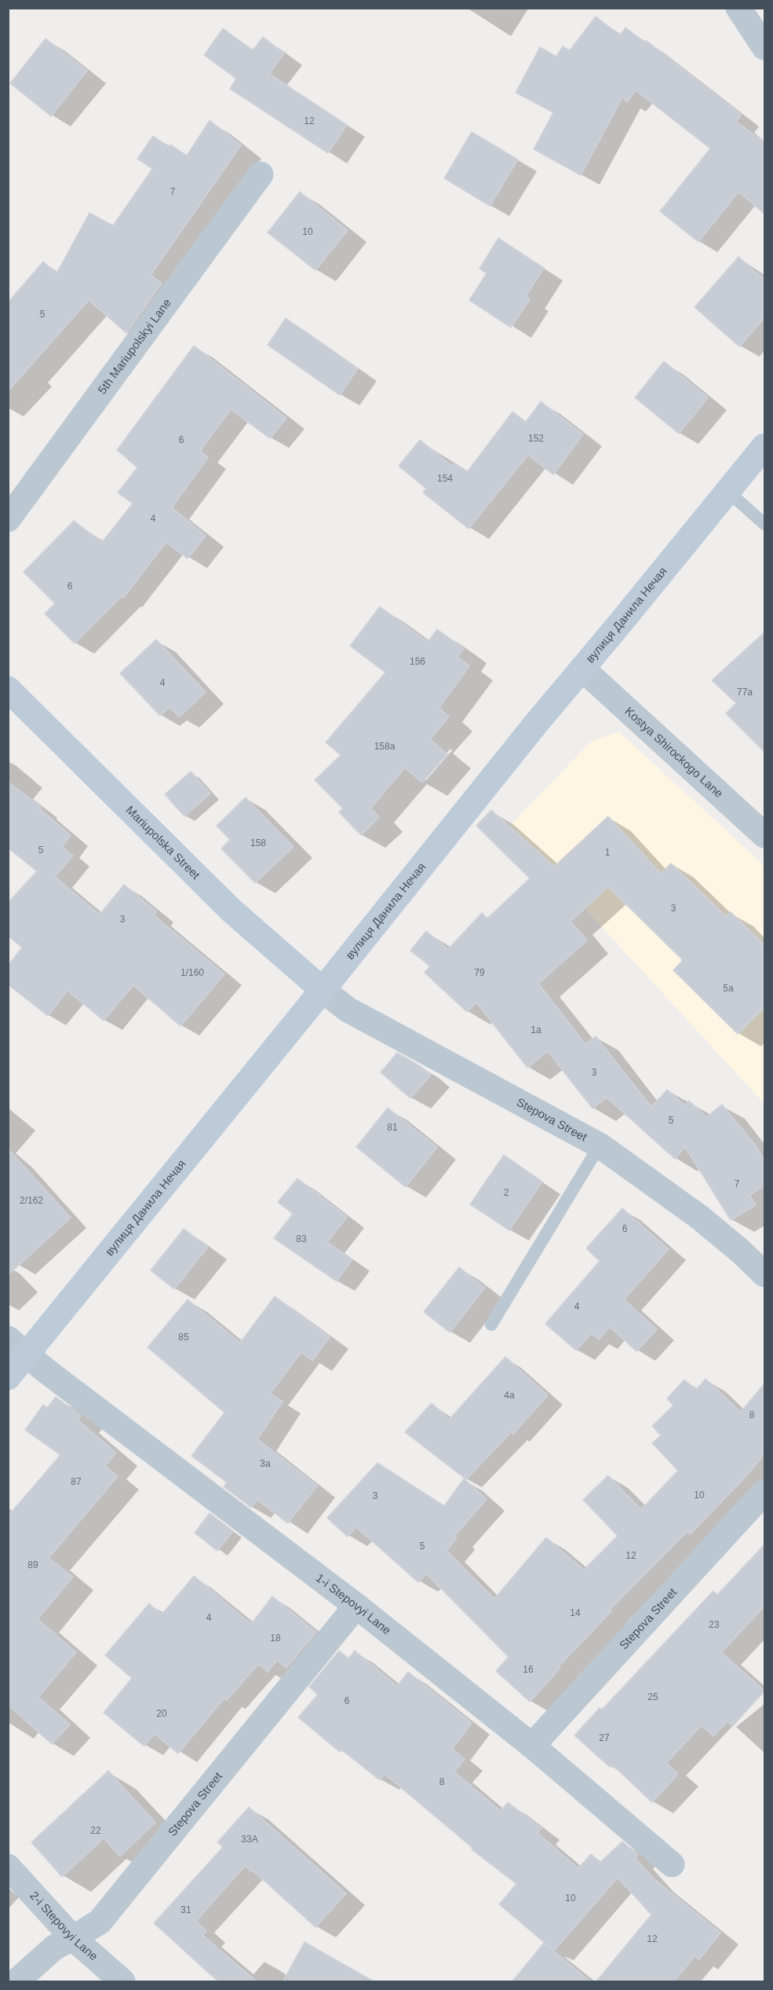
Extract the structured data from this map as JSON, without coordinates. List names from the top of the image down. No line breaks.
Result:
{"streets":{"main road":["вулиця Данила Нечая","Mariupolska Street"],"street":["5th Mariupolskyi Lane","Kostya Shirockogo Lane","Stepova Street","1-i Stepovyi Lane","2-i Stepovyi Lane"]},"crossings":[["вулиця Данила Нечая","Kostya Shirockogo Lane"],["вулиця Данила Нечая","Mariupolska Street"],["вулиця Данила Нечая","Stepova Street"],["вулиця Данила Нечая","1-i Stepovyi Lane"],["Mariupolska Street","Stepova Street"],["Stepova Street","1-i Stepovyi Lane"],["Stepova Street","2-i Stepovyi Lane"]],"house_numbers":["12","7","10","5","152","6","154","4","6","156","4","77а","158а","158","5","1","3","3","1/160","79","5а","1а","3","5","81","7","2","2/162","6","83","4","85","4а","8","3а","87","10","3","5","12","89","14","4","23","18","16","25","6","20","27","8","22","33А","10","31","12"]}
